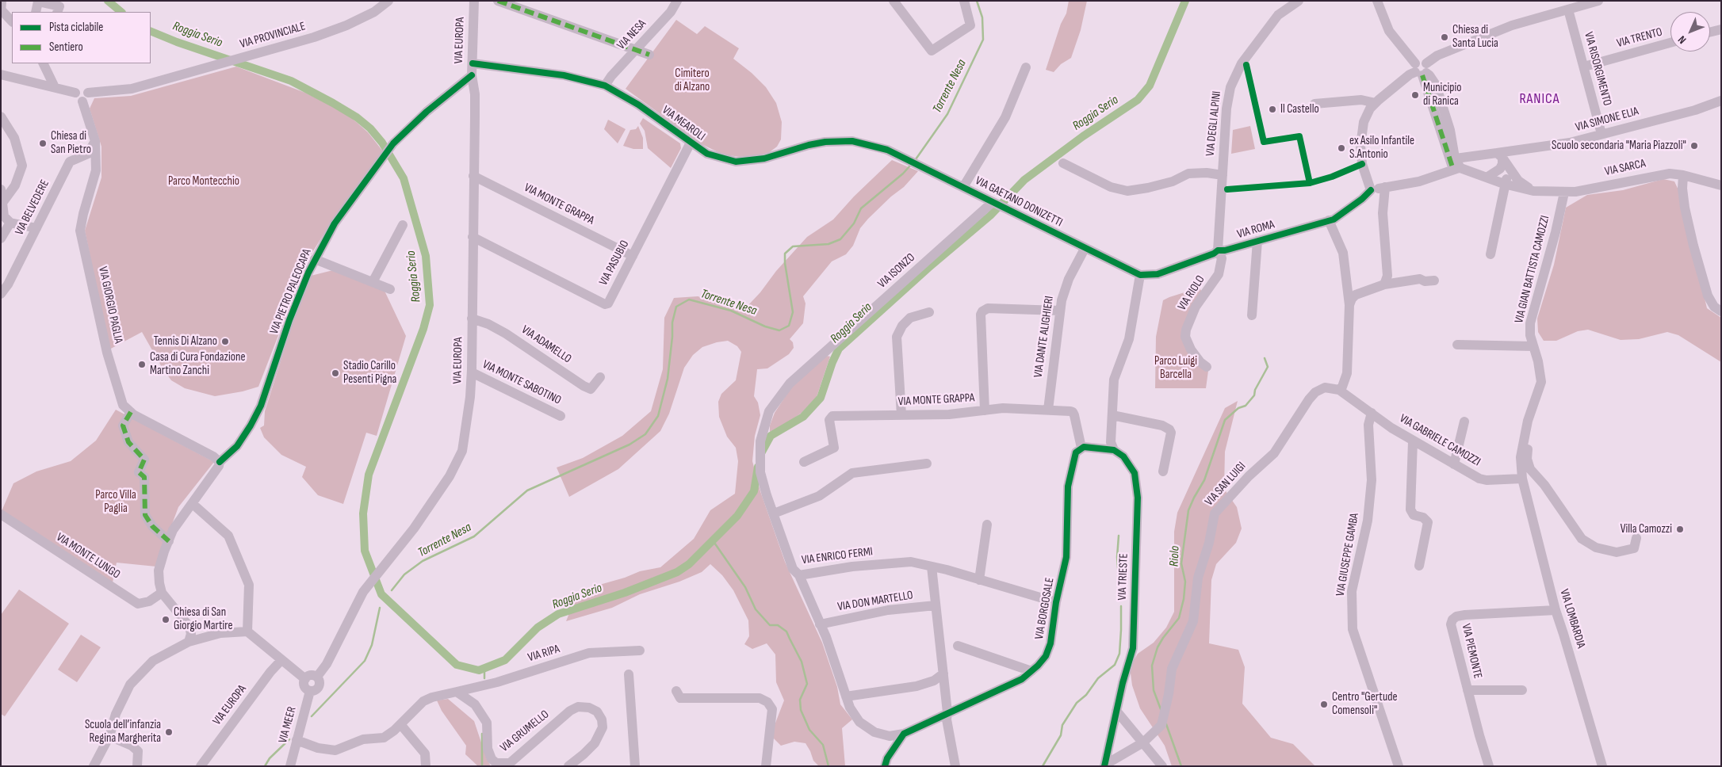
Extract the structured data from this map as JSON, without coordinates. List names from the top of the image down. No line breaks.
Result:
{"streets":{"street":["VIA NESA","VIA PROVINCIALE","VIA TRENTO","VIA EUROPA","VIA RISORGIMENTO","VIA SIMONE ELIA","VIA MEAROLI","VIA DEGLI ALPINI","VIA SARCA","VIA GAETANO DONIZETTI","VIA MONTE GRAPPA","VIA BELVEDERE","VIA ROMA","VIA PASUBIO","VIA GIAN BATTISTA CAMOZZI","VIA ISONZO","VIA PIETRO PALEOCAPA","VIA RIOLO","VIA GIORGIO PAGLIA","VIA DANTE ALIGHIERI","VIA ADAMELLO","VIA MONTE SABOTINO","VIA GABRIELE CAMOZZI","VIA SAN LUIGI","VIA GIUSEPPE GAMBA","VIA MONTE LUNGO","VIA ENRICO FERMI","VIA TRIESTE","VIA DON MARTELLO","VIA BORGOSALE","VIA LOMBARDIA","VIA PIEMONTE","VIA RIPA","VIA MEER","VIA GRUMELLO"]},"crossings":[["VIA NESA","VIA MEAROLI"],["VIA PROVINCIALE","VIA GIORGIO PAGLIA"],["VIA TRENTO","VIA RISORGIMENTO"],["VIA EUROPA","VIA MEAROLI"],["VIA EUROPA","VIA MONTE GRAPPA"],["VIA EUROPA","VIA PASUBIO"],["VIA EUROPA","VIA PIETRO PALEOCAPA"],["VIA EUROPA","VIA ADAMELLO"],["VIA EUROPA","VIA MONTE SABOTINO"],["VIA EUROPA","VIA MEER"],["VIA RISORGIMENTO","VIA SIMONE ELIA"],["VIA SIMONE ELIA","VIA SARCA"],["VIA SIMONE ELIA","VIA ROMA"],["VIA MEAROLI","VIA GAETANO DONIZETTI"],["VIA MEAROLI","VIA PASUBIO"],["VIA DEGLI ALPINI","VIA ROMA"],["VIA DEGLI ALPINI","VIA RIOLO"],["VIA SARCA","VIA GIAN BATTISTA CAMOZZI"],["VIA GAETANO DONIZETTI","VIA ROMA"],["VIA GAETANO DONIZETTI","VIA ISONZO"],["VIA GAETANO DONIZETTI","VIA DANTE ALIGHIERI"],["VIA MONTE GRAPPA","VIA PASUBIO"],["VIA MONTE GRAPPA","VIA DANTE ALIGHIERI"],["VIA MONTE GRAPPA","VIA BORGOSALE"],["VIA BELVEDERE","VIA GIORGIO PAGLIA"],["VIA ROMA","VIA RIOLO"],["VIA GIAN BATTISTA CAMOZZI","VIA GABRIELE CAMOZZI"],["VIA GIAN BATTISTA CAMOZZI","VIA LOMBARDIA"],["VIA ISONZO","VIA ENRICO FERMI"],["VIA PIETRO PALEOCAPA","VIA GIORGIO PAGLIA"],["VIA PIETRO PALEOCAPA","VIA MONTE LUNGO"],["VIA GABRIELE CAMOZZI","VIA SAN LUIGI"],["VIA GABRIELE CAMOZZI","VIA GIUSEPPE GAMBA"],["VIA GABRIELE CAMOZZI","VIA LOMBARDIA"],["VIA SAN LUIGI","VIA TRIESTE"],["VIA ENRICO FERMI","VIA BORGOSALE"],["VIA LOMBARDIA","VIA PIEMONTE"],["VIA RIPA","VIA GRUMELLO"]],"districts":["RANICA"],"water":["Roggia Serio","Torrente Nesa","Riolo"],"parks":["Cimitero di Alzano","Parco Montecchio","Parco Luigi Barcella","Parco Villa Paglia"],"places":["Chiesa di Santa Lucia","Municipio di Ranica","Il Castello","Chiesa di San Pietro","Scuolo secondaria \"Maria Piazzoli\"","ex Asilo Infantile S.Antonio","Tennis Di Alzano","Casa di Cura Fondazione Martino Zanchi","Stadio Carillo Pesenti Pigna","Villa Camozzi","Chiesa di San Giorgio Martire","Centro \"Gertude Comensoli\"","Scuola dell’infanzia Regina Margherita"],"legend":["Pista ciclabile","Sentiero"],"north":"bottom left"}
